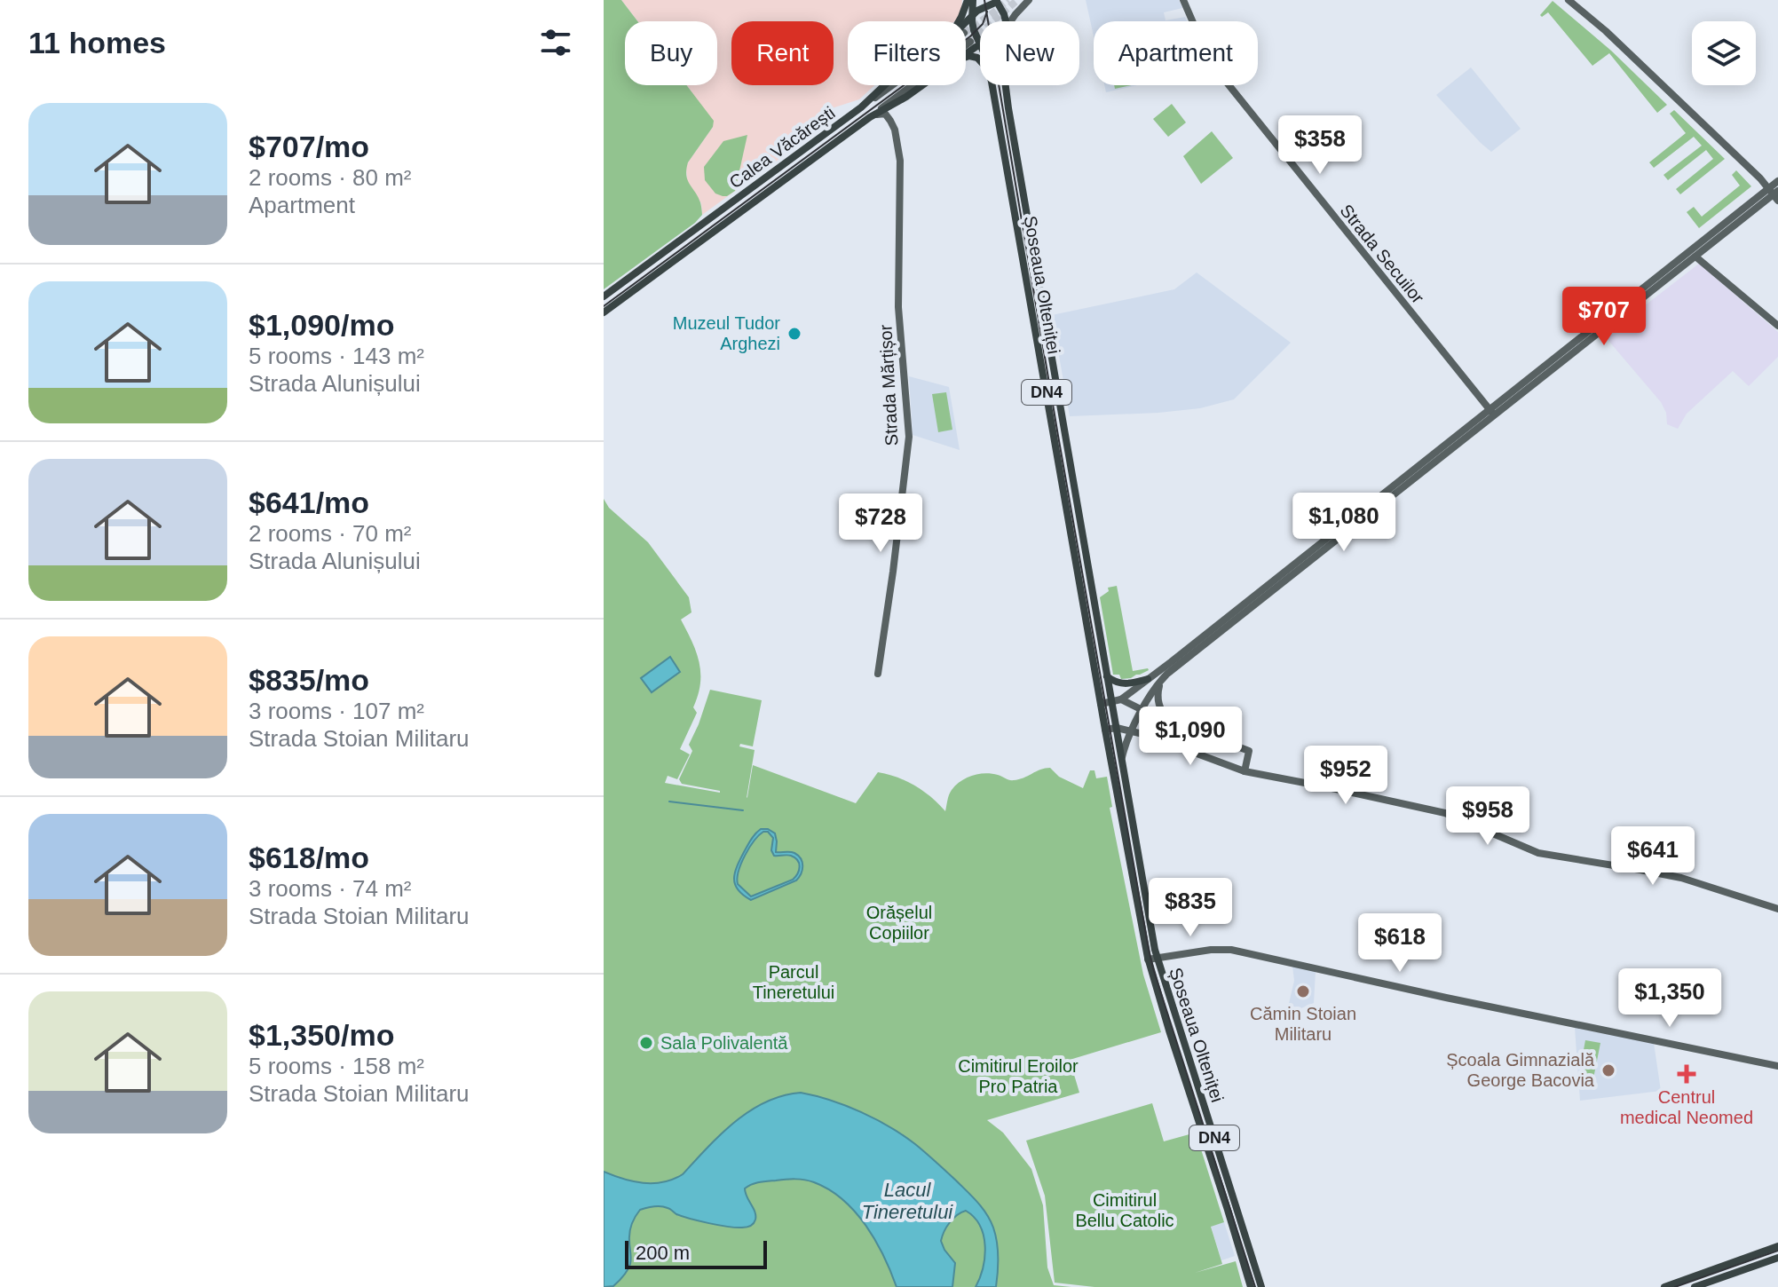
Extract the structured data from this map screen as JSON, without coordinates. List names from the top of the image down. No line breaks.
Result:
{"streets":{"main road":["Calea Văcărești","Șoseaua Olteniței","DN4"],"street":["Strada Secuilor","Strada Mărțișor"]},"crossings":[["Calea Văcărești","Șoseaua Olteniței"]],"water":["Lacul Tineretului"],"parks":["Orășelul Copiilor","Parcul Tineretului","Cimitirul Eroilor Pro Patria","Cimitirul Bellu Catolic"],"places":{"other":["Muzeul Tudor Arghezi","Cămin Stoian Militaru","Sala Polivalentă","Școala Gimnazială George Bacovia"],"health":["Centrul medical Neomed"]},"scale_bar":"200 m","page":{"heading":"11 homes","chip":["Buy","Rent","Filters","New","Apartment"],"list":[{"name":"$707/mo","note":"2 rooms · 80 m² · Apartment"},{"name":"$1,090/mo","note":"5 rooms · 143 m² · Strada Alunișului"},{"name":"$641/mo","note":"2 rooms · 70 m² · Strada Alunișului"},{"name":"$835/mo","note":"3 rooms · 107 m² · Strada Stoian Militaru"},{"name":"$618/mo","note":"3 rooms · 74 m² · Strada Stoian Militaru"},{"name":"$1,350/mo","note":"5 rooms · 158 m² · Strada Stoian Militaru"}],"price":["$358","$707","$1,080","$728","$1,090","$952","$958","$641","$835","$618","$1,350"],"scale":"200 m"}}
